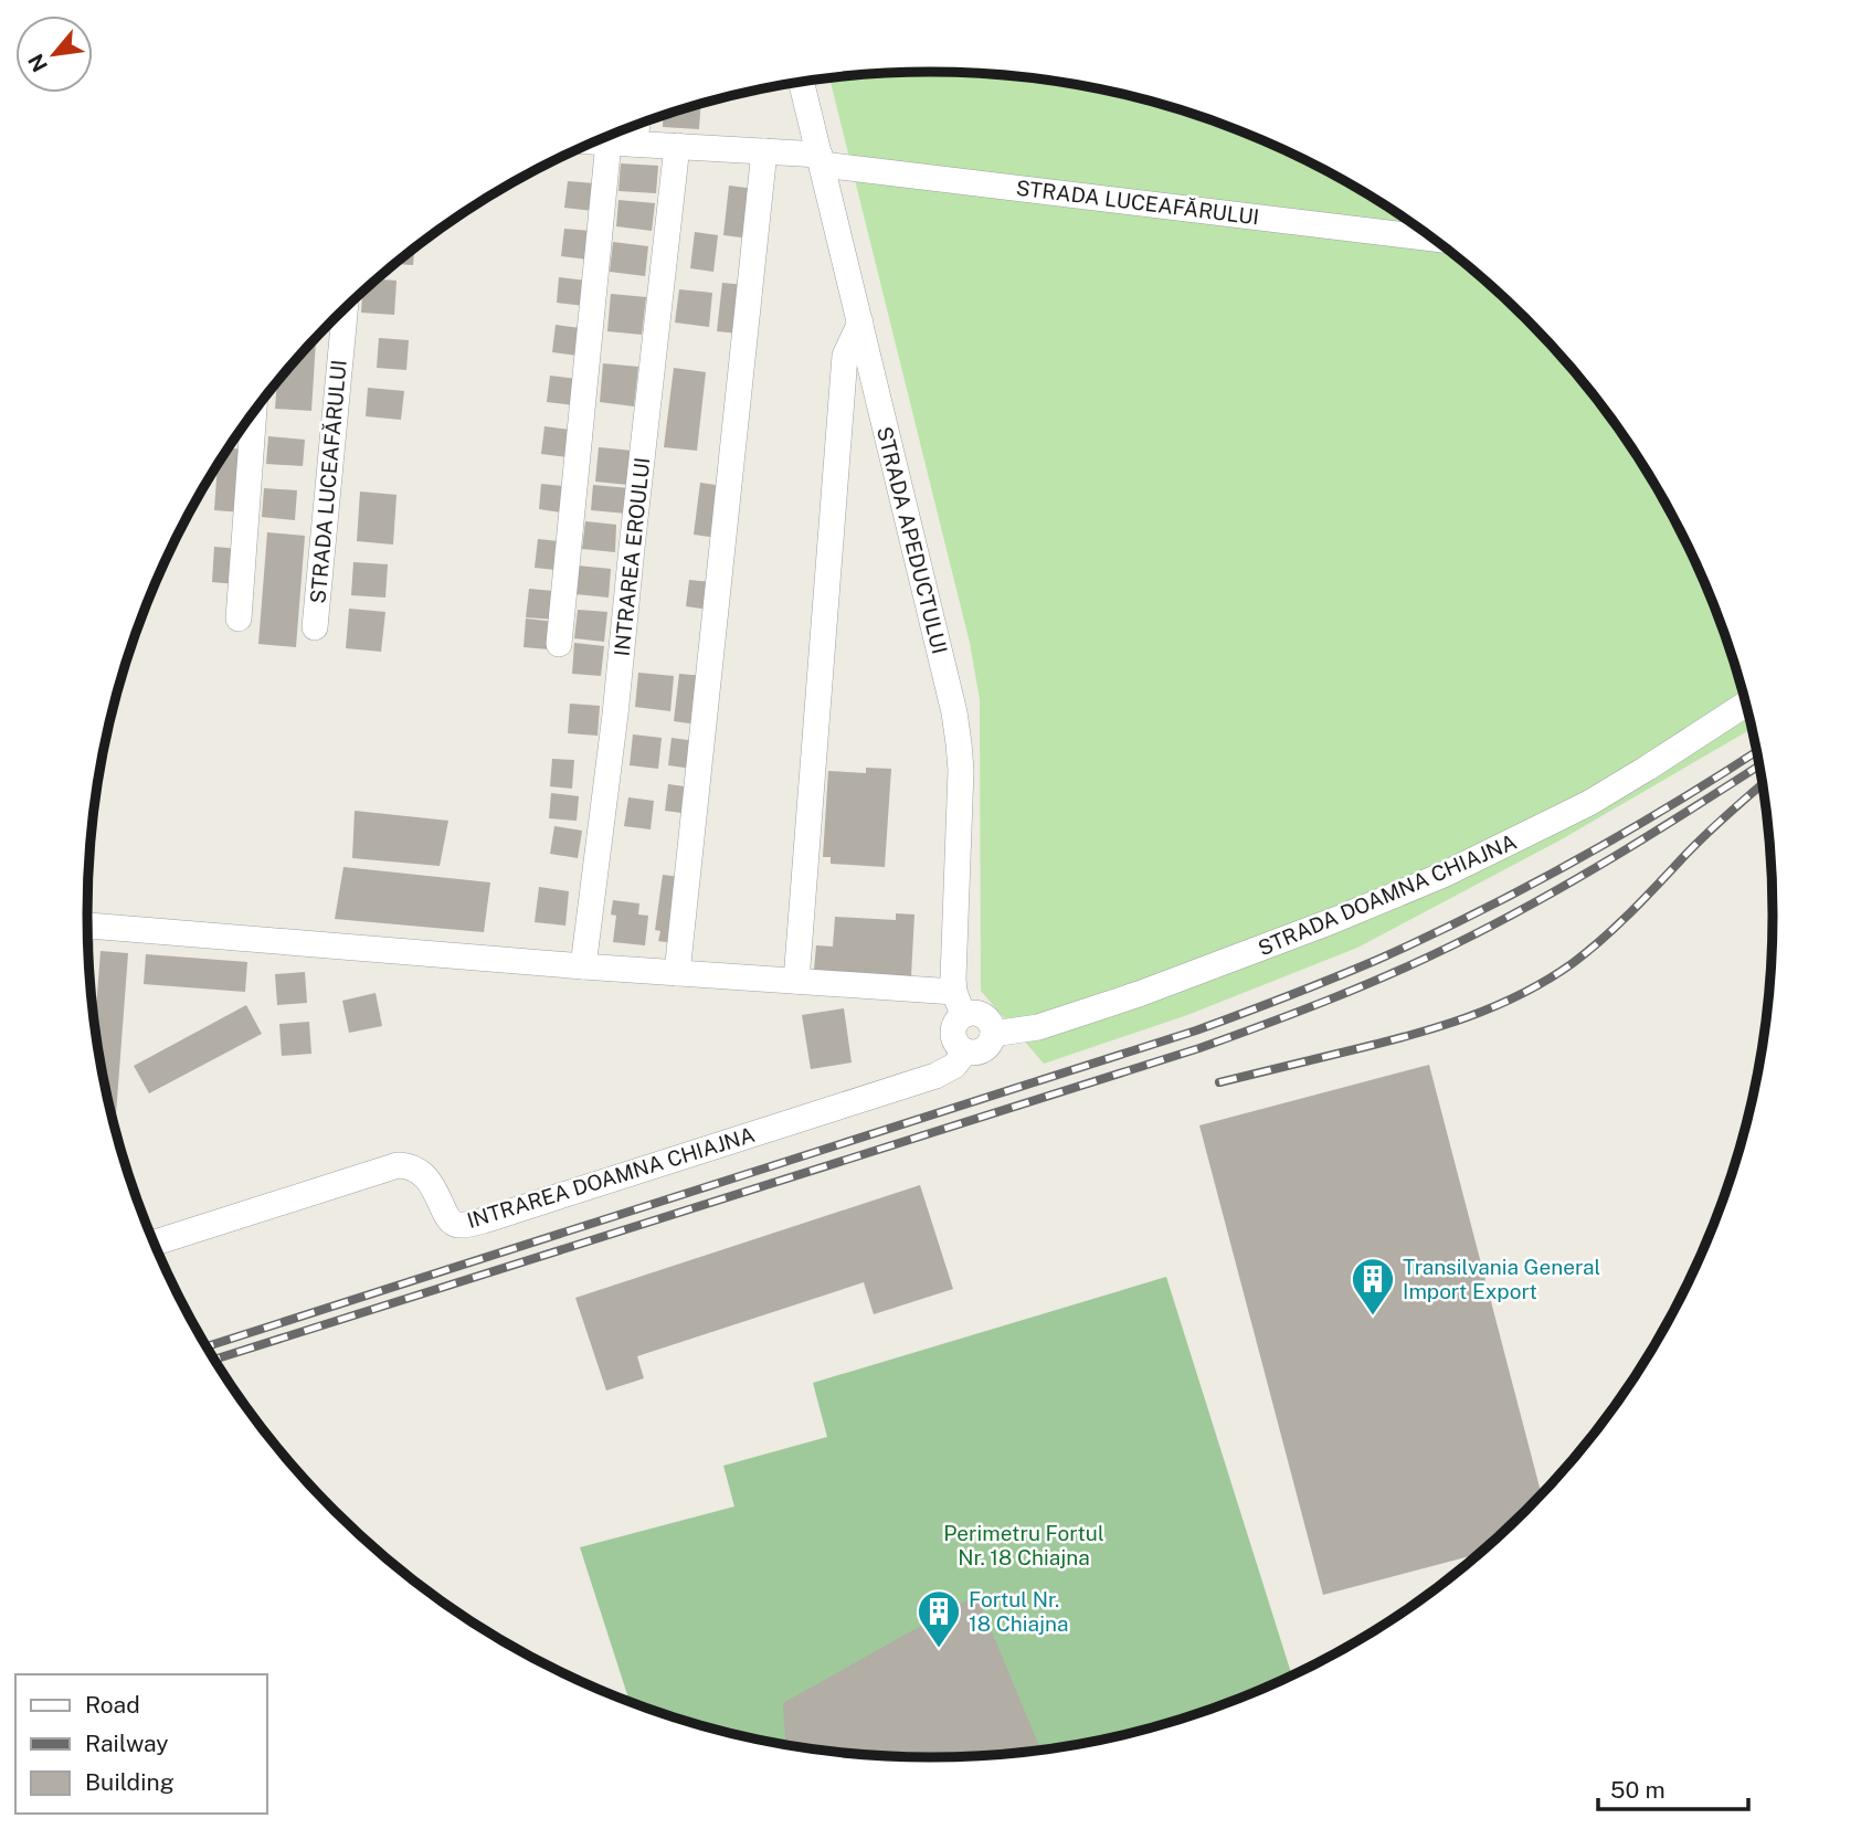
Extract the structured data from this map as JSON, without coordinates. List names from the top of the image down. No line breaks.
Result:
{"streets":{"street":["STRADA LUCEAFĂRULUI","STRADA APEDUCTULUI","INTRAREA EROULUI","STRADA DOAMNA CHIAJNA","INTRAREA DOAMNA CHIAJNA"]},"crossings":[["STRADA LUCEAFĂRULUI","STRADA APEDUCTULUI"],["STRADA LUCEAFĂRULUI","INTRAREA EROULUI"],["STRADA APEDUCTULUI","INTRAREA DOAMNA CHIAJNA"]],"parks":["Perimetru Fortul Nr. 18 Chiajna"],"places":{"building":["Transilvania General Import Export","Fortul Nr. 18 Chiajna"]},"legend":["Road","Railway","Building"],"scale_bar":"50 m","north":"bottom left"}
